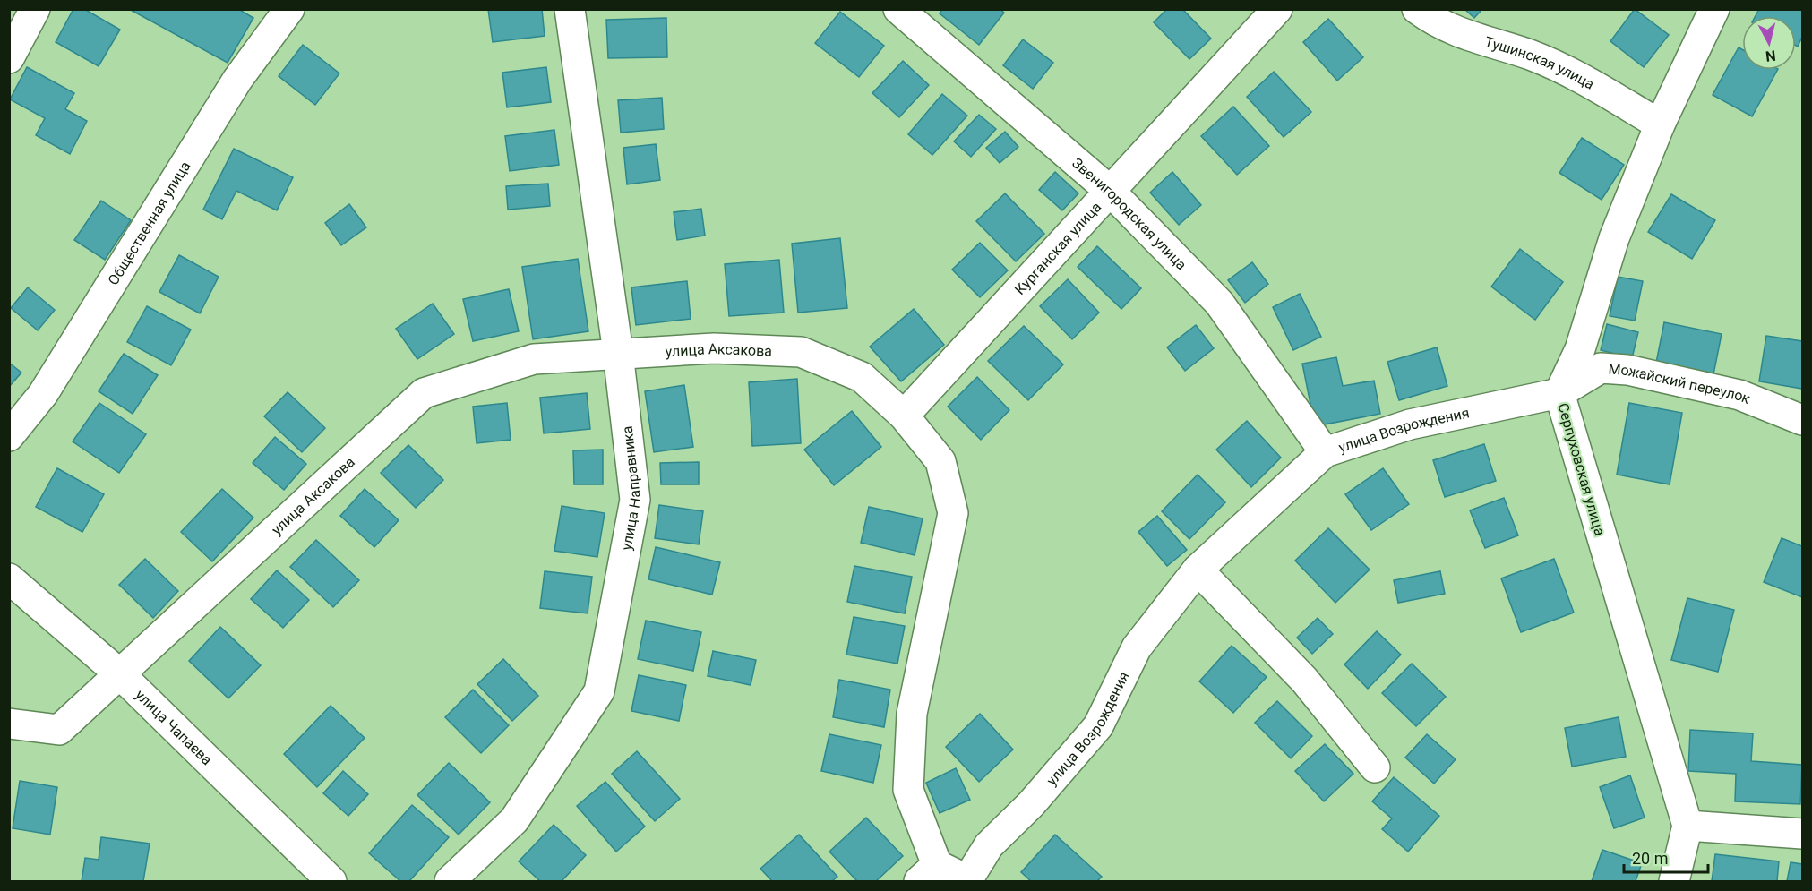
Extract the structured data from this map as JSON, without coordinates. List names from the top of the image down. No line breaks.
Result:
{"streets":{"street":["Тушинская улица","Звенигородская улица","Общественная улица","Курганская улица","улица Аксакова","Можайский переулок","улица Возрождения","Серпуховская улица","улица Направника","улица Чапаева"]},"crossings":[["Тушинская улица","Серпуховская улица"],["Звенигородская улица","Курганская улица"],["Звенигородская улица","улица Возрождения"],["Курганская улица","улица Аксакова"],["улица Аксакова","улица Возрождения"],["улица Аксакова","улица Направника"],["улица Аксакова","улица Чапаева"],["Можайский переулок","улица Возрождения"],["Можайский переулок","Серпуховская улица"],["улица Возрождения","Серпуховская улица"]],"scale_bar":"20 m","north":"bottom"}
